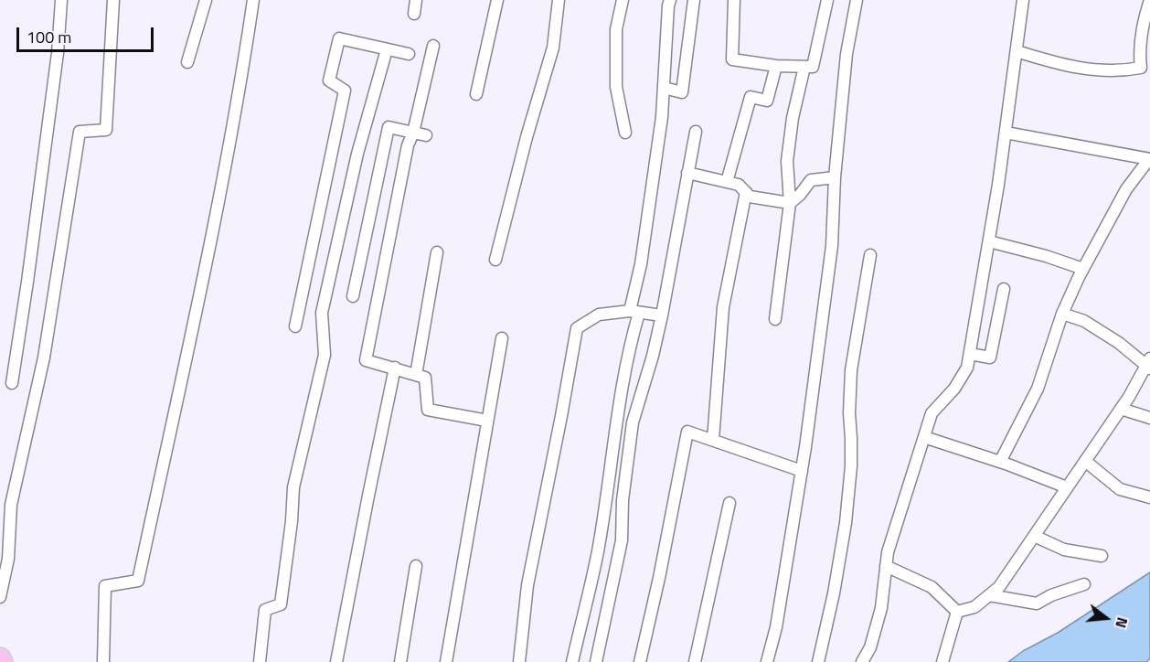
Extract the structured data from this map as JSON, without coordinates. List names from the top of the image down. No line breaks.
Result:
{"scale_bar":"100 m","north":"right"}
